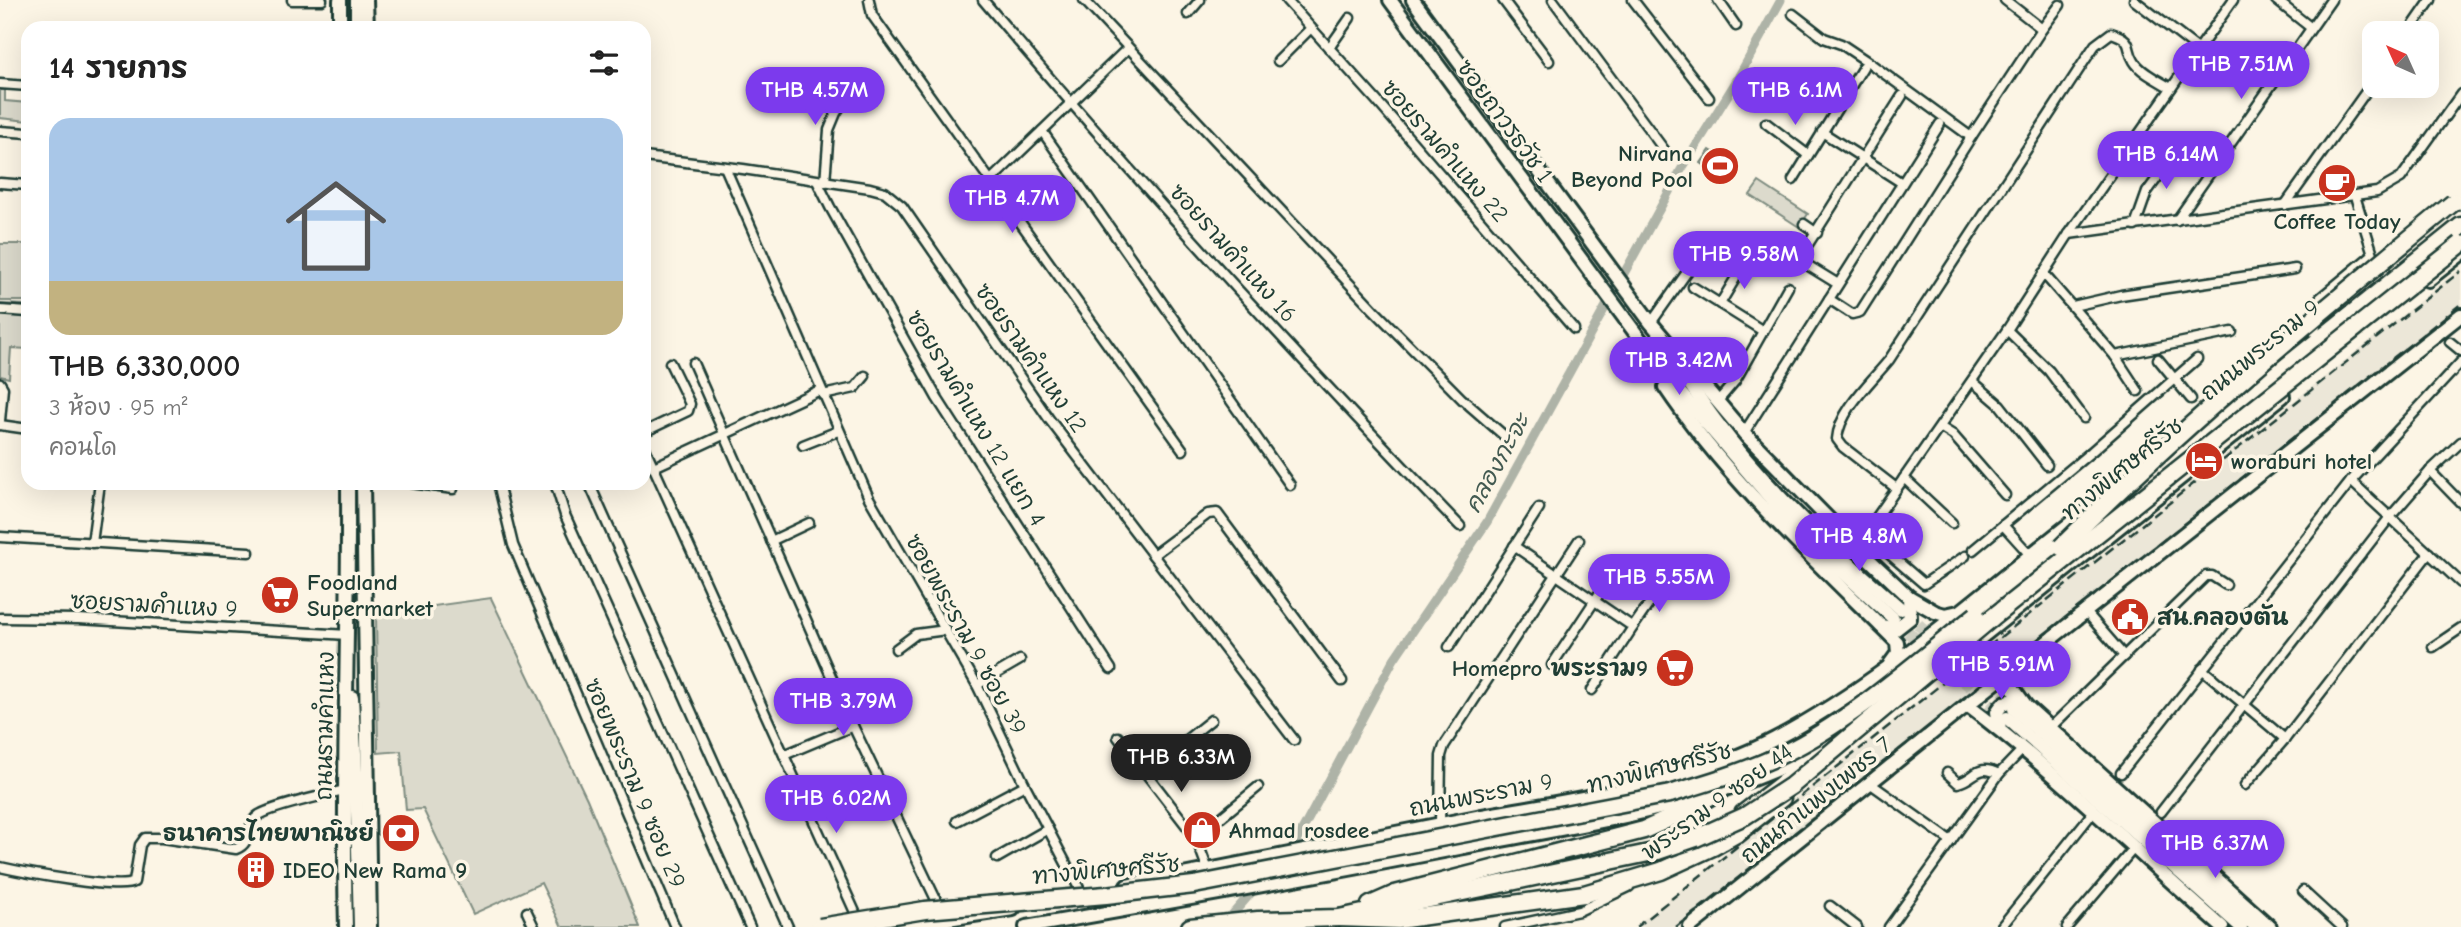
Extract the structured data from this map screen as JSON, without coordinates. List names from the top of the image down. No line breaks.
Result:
{"streets":{"highway":["ทางพิเศษศรีรัช"],"main road":["ซอยถาวรธวัช 1","ถนนพระราม 9","ถนนรามคำแหง","ถนนกำแพงเพชร 7"],"street":["ซอยรามคำแหง 22","ซอยรามคำแหง 16","ซอยรามคำแหง 12","ซอยรามคำแหง 12 แยก 4","ซอยรามคำแหง 9","ซอยพระราม 9 ซอย 39","ซอยพระราม 9 ซอย 29","พระราม 9 ซอย 44"]},"crossings":[["ถนนพระราม 9","ซอยพระราม 9 ซอย 39"],["ถนนพระราม 9","พระราม 9 ซอย 44"],["ซอยรามคำแหง 12","ซอยรามคำแหง 12 แยก 4"],["ซอยรามคำแหง 12","ซอยพระราม 9 ซอย 39"],["ซอยรามคำแหง 9","ถนนรามคำแหง"]],"water":["คลองกะจะ"],"places":{"sports":["Nirvana Beyond Pool"],"cafe":["Coffee Today"],"hotel":["woraburi hotel"],"supermarket":["Foodland Supermarket","Homepro พระราม9"],"public building":["สน.คลองตัน"],"shop":["Ahmad rosdee"],"bank":["ธนาคารไทยพาณิชย์"],"building":["IDEO New Rama 9"]},"north":"top left","page":{"heading":"14 รายการ","price":["THB 7.51M","THB 4.57M","THB 6.1M","THB 6.14M","THB 4.7M","THB 9.58M","THB 3.42M","THB 4.8M","THB 5.55M","THB 5.91M","THB 3.79M","THB 6.33M","THB 6.02M","THB 6.37M"],"list":[{"name":"THB 6,330,000","note":"3 ห้อง · 95 m² · คอนโด"}]}}
